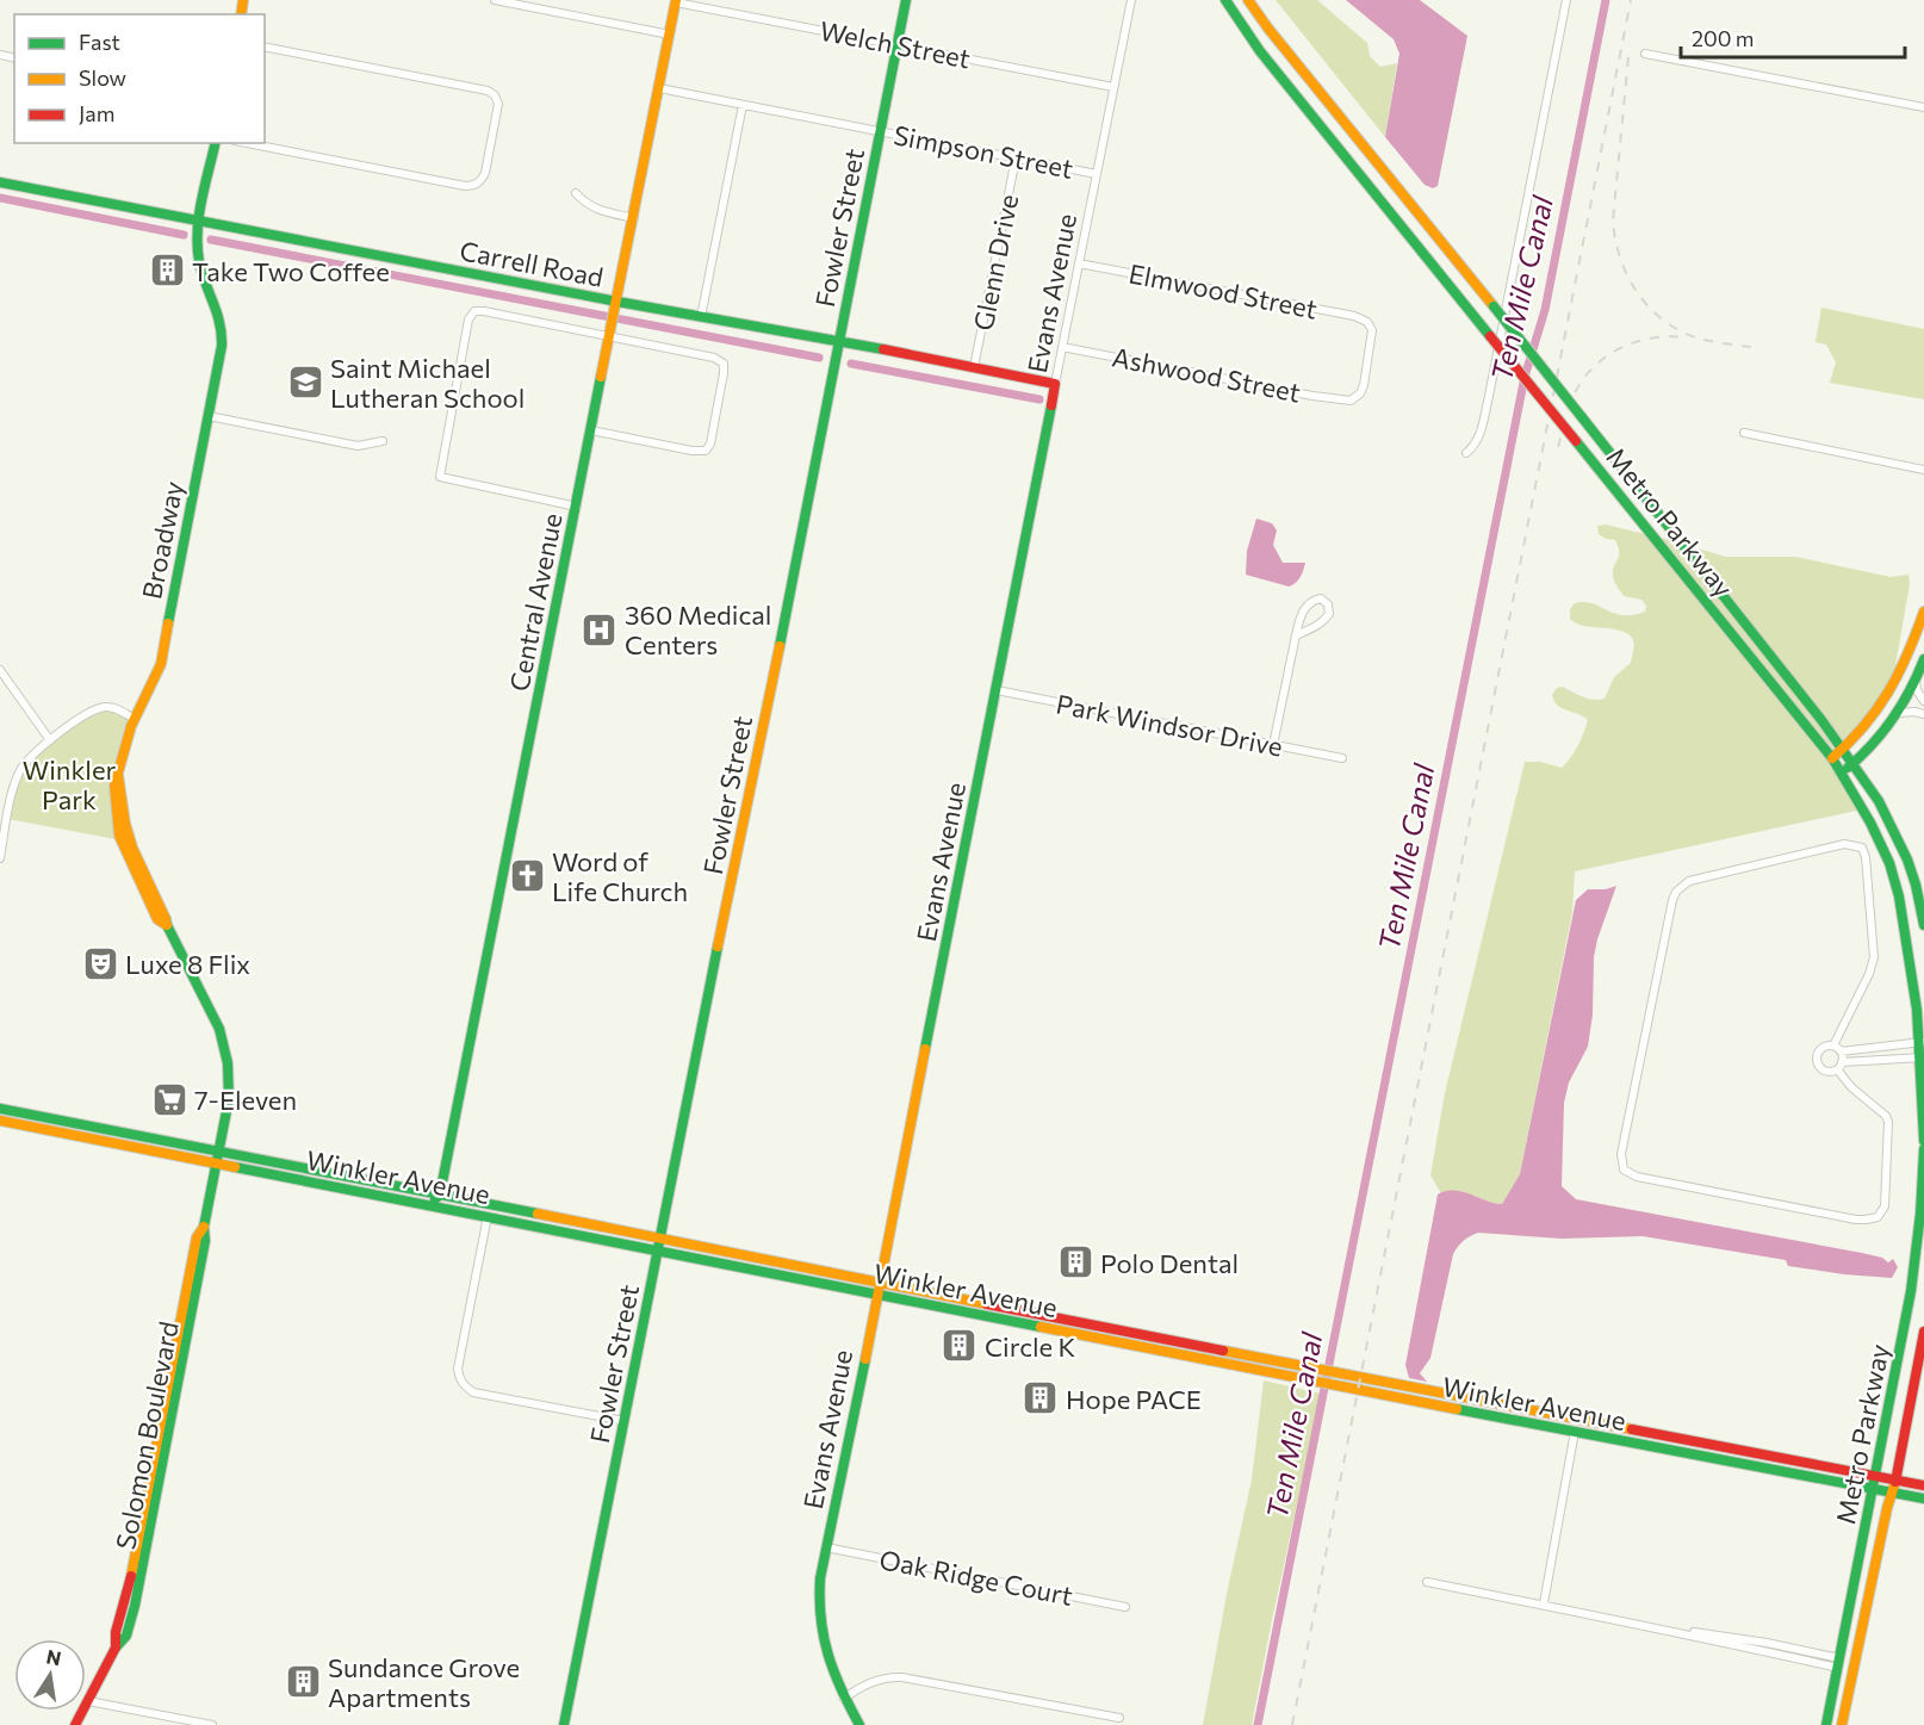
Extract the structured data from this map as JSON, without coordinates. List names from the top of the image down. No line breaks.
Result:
{"streets":{"street":["Welch Street","Simpson Street","Fowler Street","Glenn Drive","Carrell Road","Elmwood Street","Evans Avenue","Ashwood Street","Metro Parkway","Broadway","Central Avenue","Park Windsor Drive","Winkler Avenue","Solomon Boulevard","Oak Ridge Court"]},"crossings":[["Welch Street","Fowler Street"],["Welch Street","Evans Avenue"],["Welch Street","Central Avenue"],["Simpson Street","Fowler Street"],["Simpson Street","Glenn Drive"],["Simpson Street","Evans Avenue"],["Simpson Street","Central Avenue"],["Fowler Street","Carrell Road"],["Fowler Street","Winkler Avenue"],["Glenn Drive","Carrell Road"],["Carrell Road","Evans Avenue"],["Carrell Road","Broadway"],["Carrell Road","Central Avenue"],["Elmwood Street","Evans Avenue"],["Elmwood Street","Ashwood Street"],["Evans Avenue","Ashwood Street"],["Evans Avenue","Park Windsor Drive"],["Evans Avenue","Winkler Avenue"],["Evans Avenue","Oak Ridge Court"],["Metro Parkway","Winkler Avenue"],["Broadway","Solomon Boulevard"],["Central Avenue","Winkler Avenue"],["Winkler Avenue","Solomon Boulevard"]],"water":["Ten Mile Canal"],"parks":["Winkler Park"],"places":{"building":["Take Two Coffee","Polo Dental","Circle K","Hope PACE","Sundance Grove Apartments"],"school or university":["Saint Michael Lutheran School"],"hospital":["360 Medical Centers"],"church":["Word of Life Church"],"theatre":["Luxe 8 Flix"],"supermarket":["7-Eleven"]},"legend":["Fast","Slow","Jam"],"scale_bar":"200 m","north":"top"}
